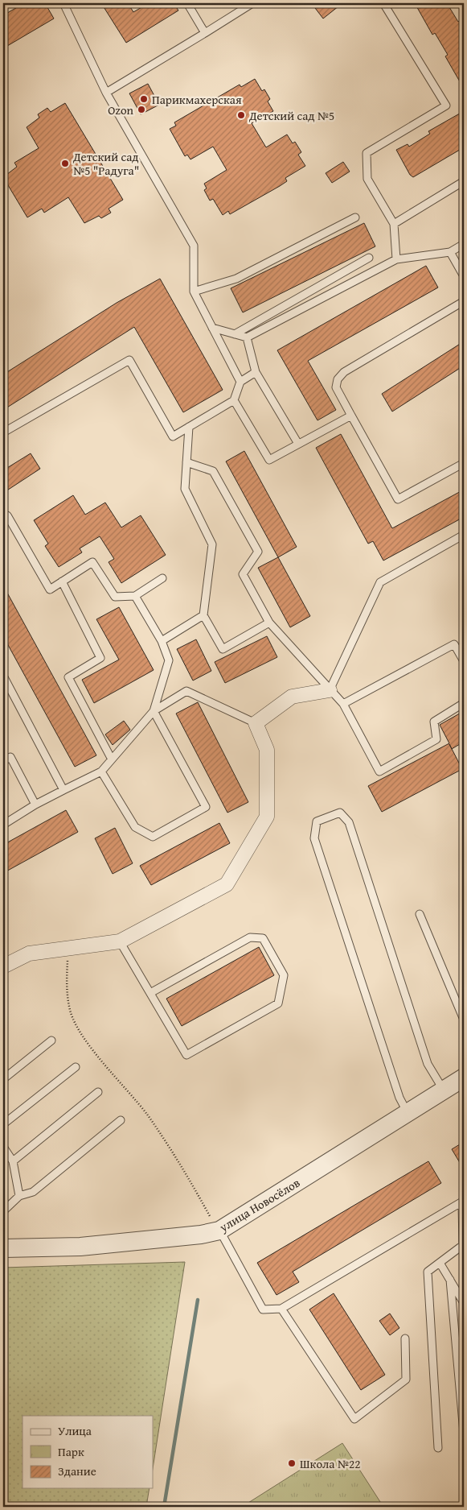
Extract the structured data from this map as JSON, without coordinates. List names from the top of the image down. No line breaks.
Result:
{"streets":{"street":["улица Новосёлов"]},"places":["Парикмахерская","Ozon","Детский сад №5","Детский сад №5 \"Радуга\"","Школа №22"],"legend":["Улица","Парк","Здание"]}
